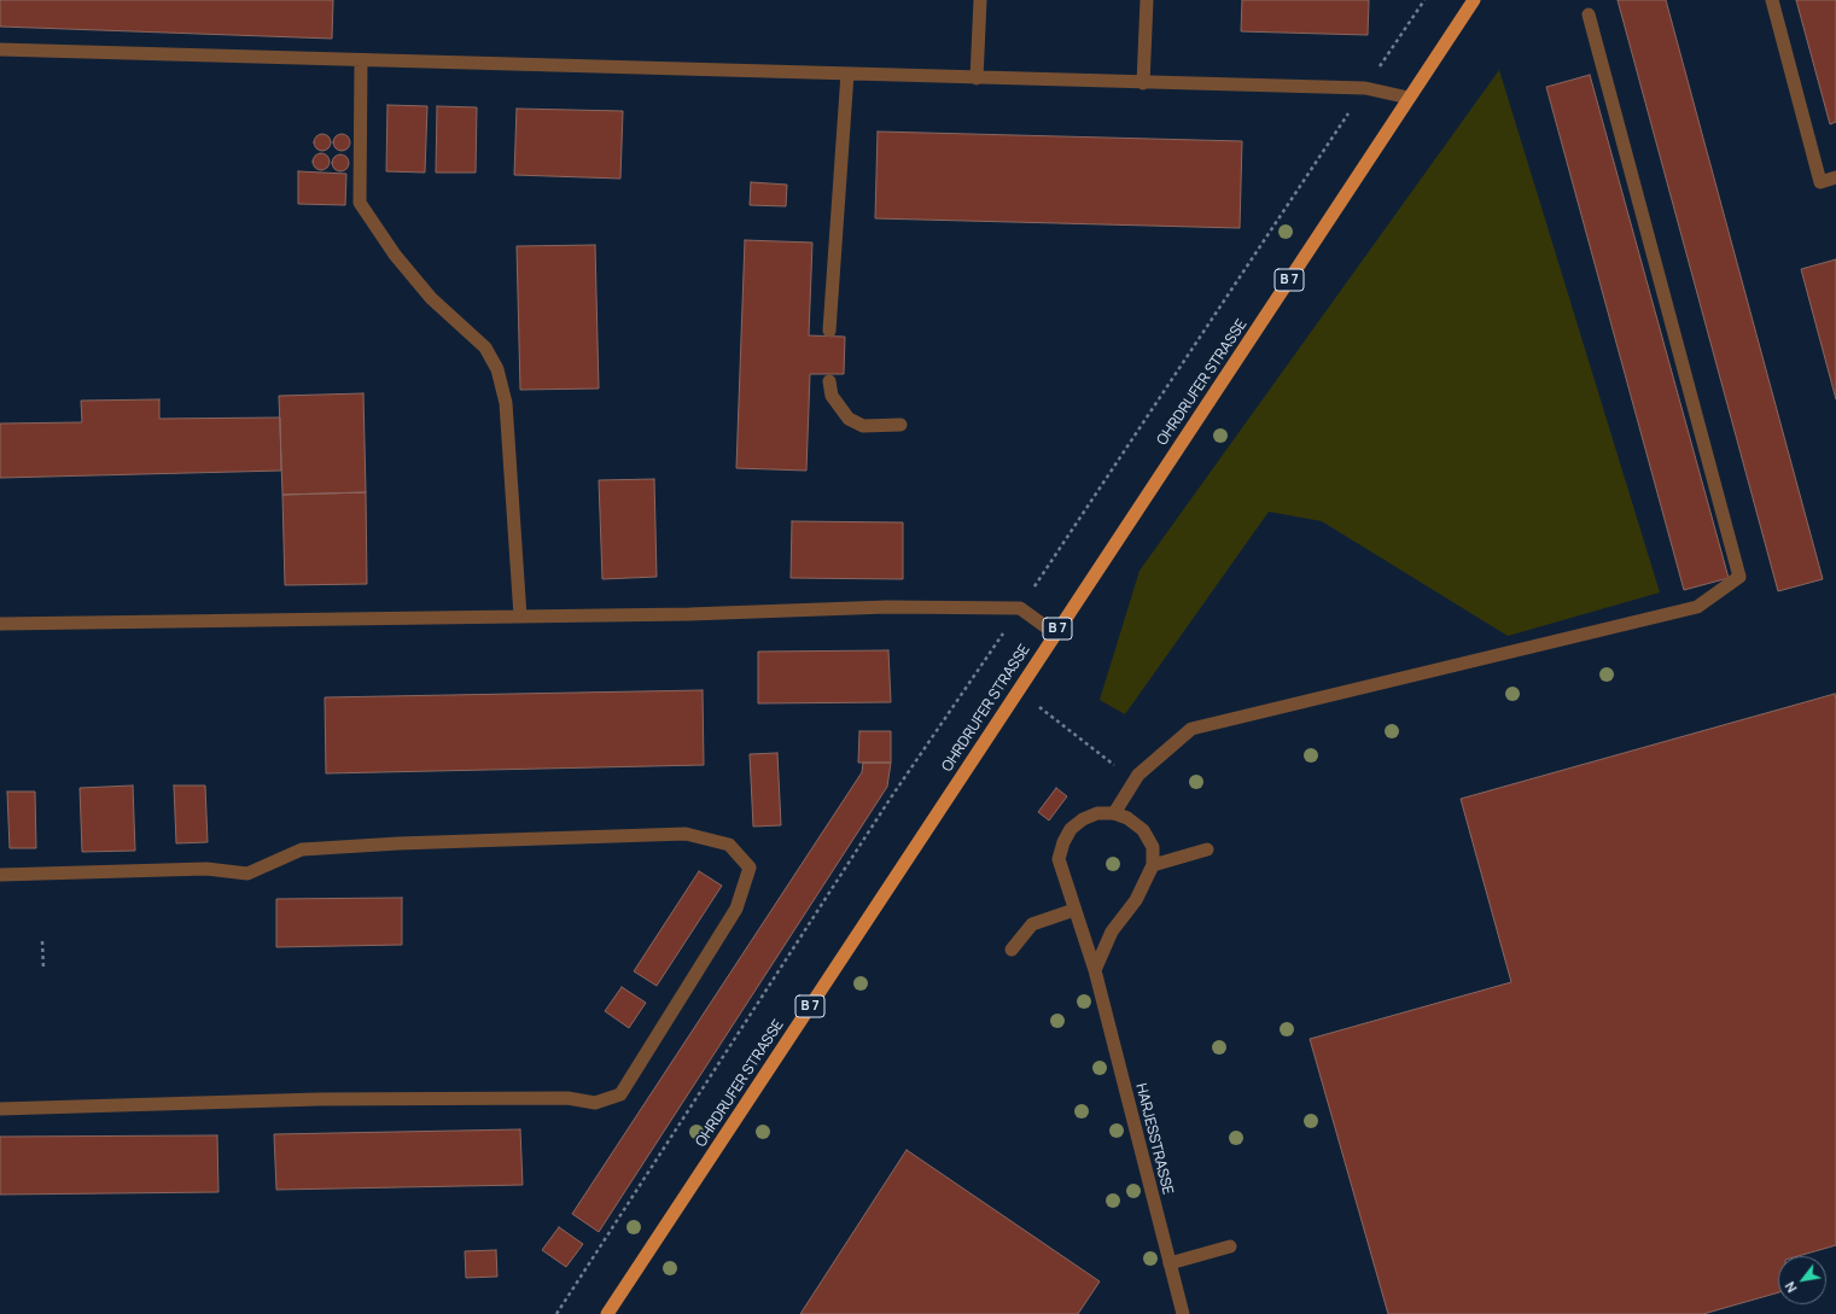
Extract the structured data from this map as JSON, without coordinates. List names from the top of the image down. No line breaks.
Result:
{"streets":{"main road":["B 7","OHRDRUFER STRASSE"],"street":["HARJESSTRASSE"]},"north":"bottom left"}
